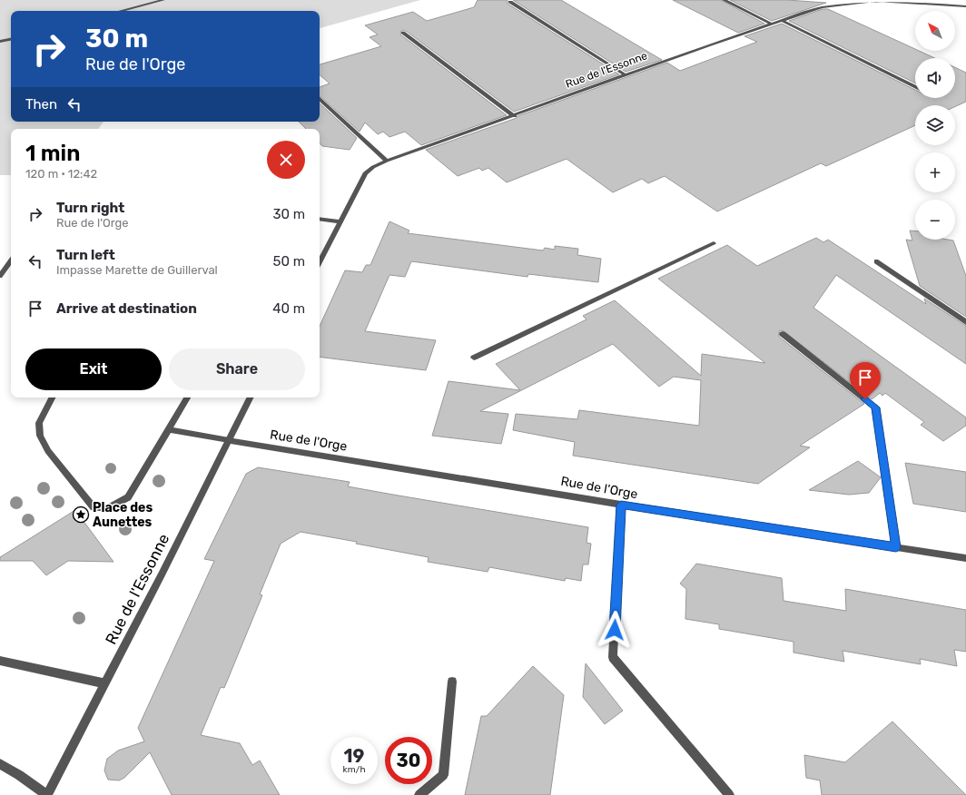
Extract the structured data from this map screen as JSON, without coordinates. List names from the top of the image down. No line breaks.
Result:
{"streets":{"street":["Rue de l'Essonne","Rue de l'Orge"]},"crossings":[["Rue de l'Essonne","Rue de l'Orge"]],"places":{"place":["Place des Aunettes"]},"north":"top left","page":{"map_buttons":["+","−"],"turn":["30 m","Rue de l'Orge"],"then":"Then","heading":["1 min","120 m · 12:42"],"list":[{"name":"Turn right","note":"Rue de l'Orge","value":"30 m"},{"name":"Turn left","note":"Impasse Marette de Guillerval","value":"50 m"},{"name":"Arrive at destination","value":"40 m"}],"buttons":["Exit","Share"],"speed":"19 km/h","limit":"30"}}
